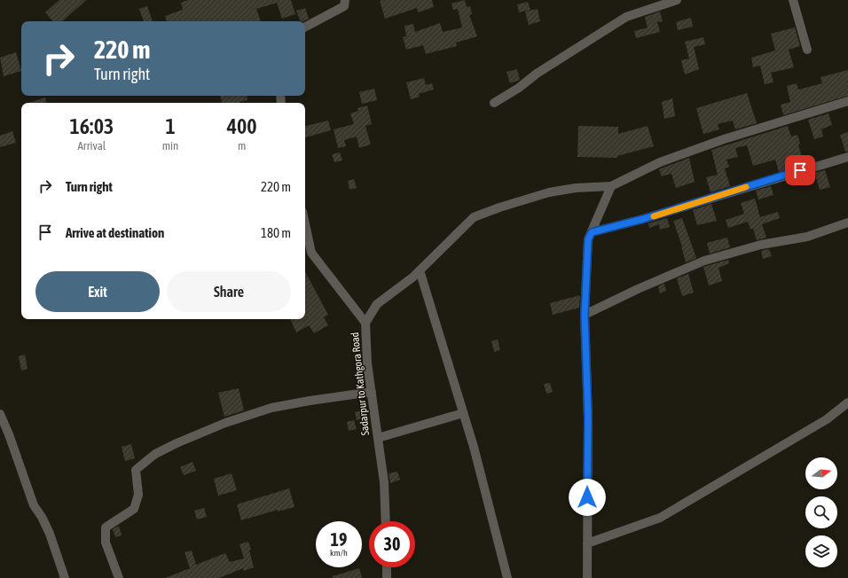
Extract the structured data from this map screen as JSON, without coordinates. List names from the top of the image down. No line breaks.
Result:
{"streets":{"street":["Sadarpur to Kathgora Road"]},"north":"right","page":{"turn":["220 m","Turn right"],"eta":["16:03","Arrival","1","min","400","m"],"list":[{"name":"Turn right","value":"220 m"},{"name":"Arrive at destination","value":"180 m"}],"buttons":["Exit","Share"],"speed":"19 km/h","limit":"30"}}
